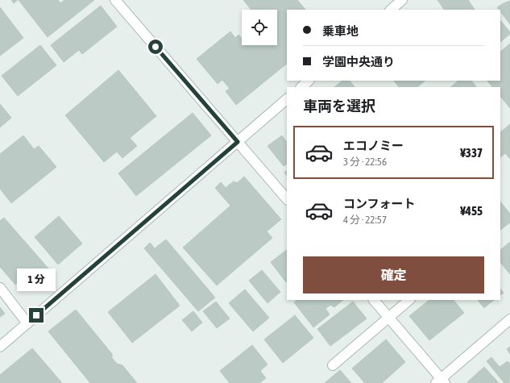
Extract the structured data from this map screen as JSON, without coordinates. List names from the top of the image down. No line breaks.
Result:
{"page":{"banner":["乗車地","学園中央通り"],"heading":"車両を選択","list":[{"name":"エコノミー","note":"3 分 · 22:56","value":"¥337"},{"name":"コンフォート","note":"4 分 · 22:57","value":"¥455"}],"buttons":"確定","bubble":"1 分"}}
